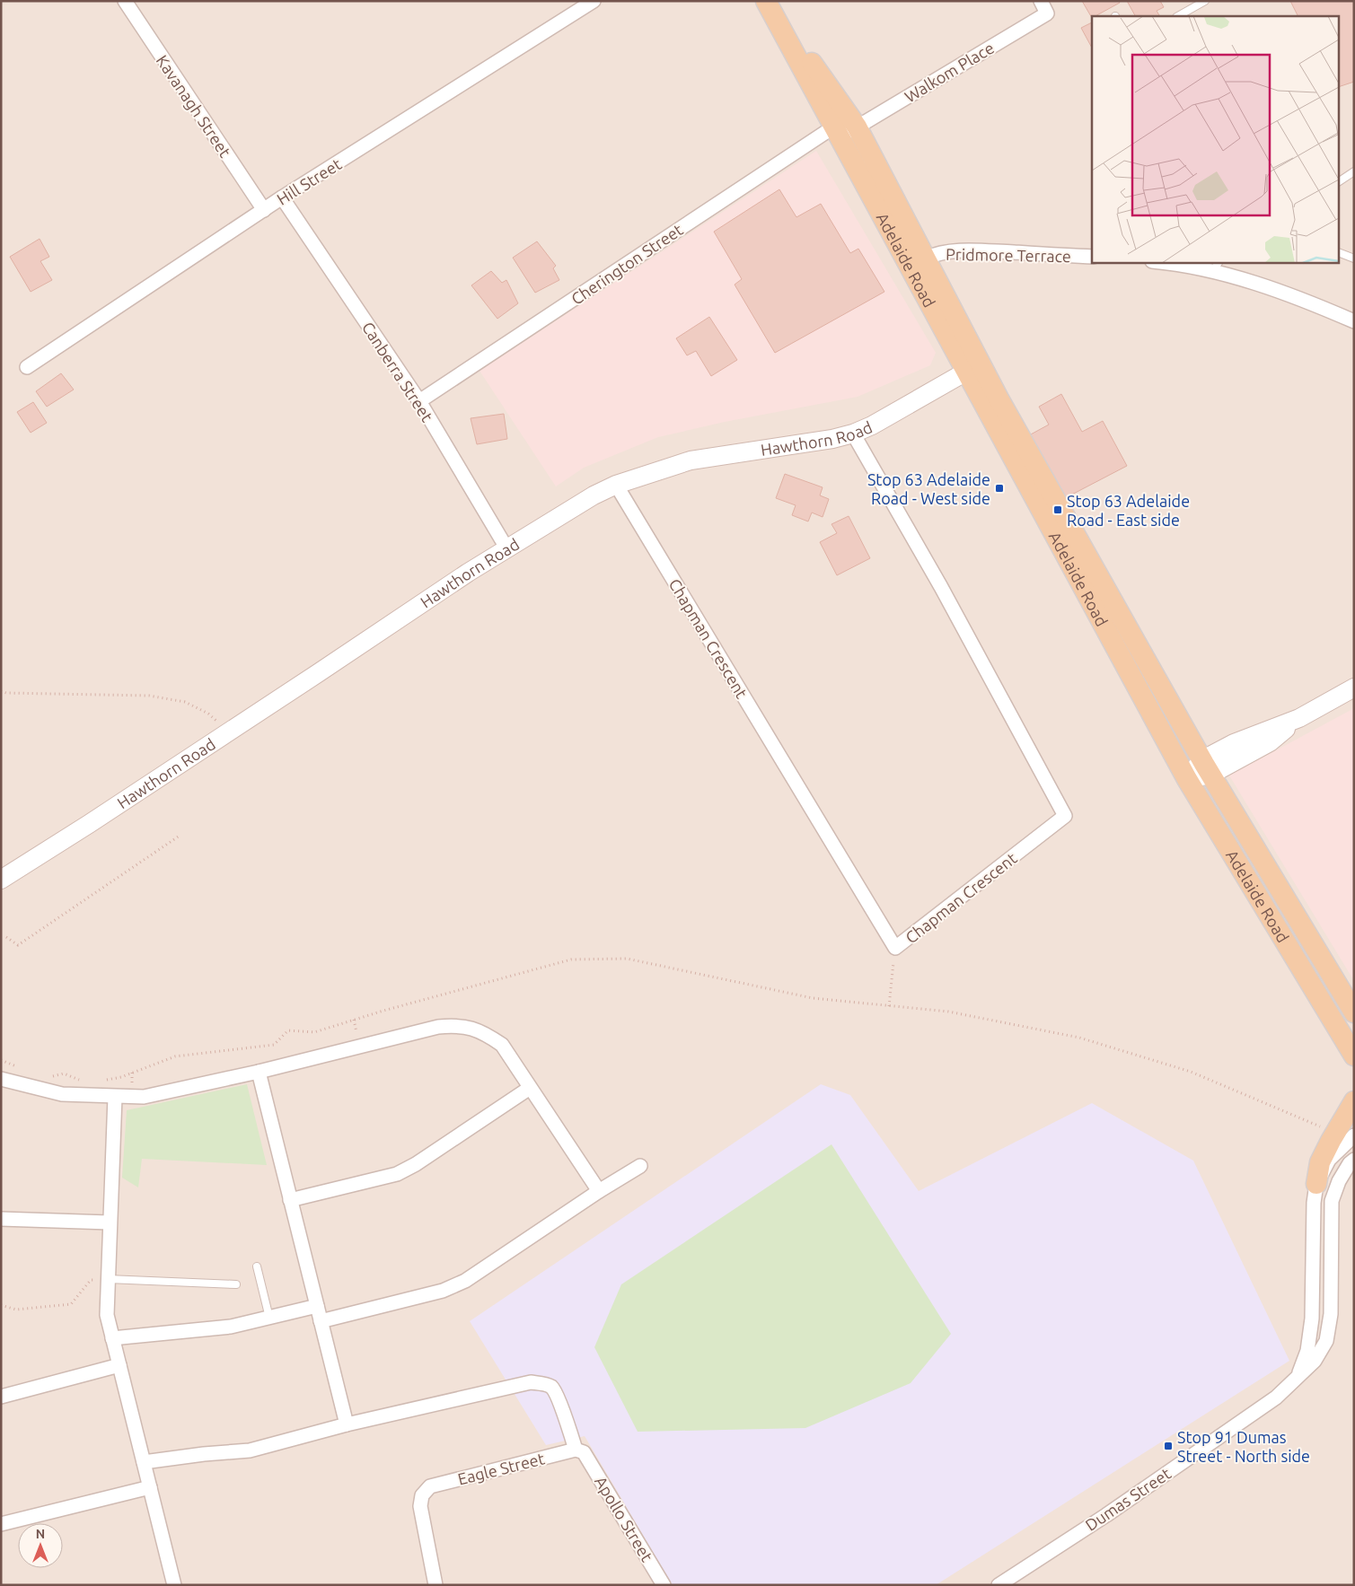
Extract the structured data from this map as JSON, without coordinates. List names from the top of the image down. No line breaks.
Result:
{"streets":{"main road":["Adelaide Road"],"street":["Walkom Place","Kavanagh Street","Hill Street","Pridmore Terrace","Cherington Street","Canberra Street","Hawthorn Road","Chapman Crescent","Eagle Street","Dumas Street","Apollo Street"]},"crossings":[["Walkom Place","Adelaide Road"],["Walkom Place","Cherington Street"],["Kavanagh Street","Hill Street"],["Hill Street","Canberra Street"],["Pridmore Terrace","Adelaide Road"],["Adelaide Road","Cherington Street"],["Adelaide Road","Hawthorn Road"],["Cherington Street","Canberra Street"],["Canberra Street","Hawthorn Road"],["Hawthorn Road","Chapman Crescent"],["Eagle Street","Apollo Street"]],"places":{"transit":["Stop 63 Adelaide Road - West side","Stop 63 Adelaide Road - East side","Stop 91 Dumas Street - North side"]},"north":"top"}
